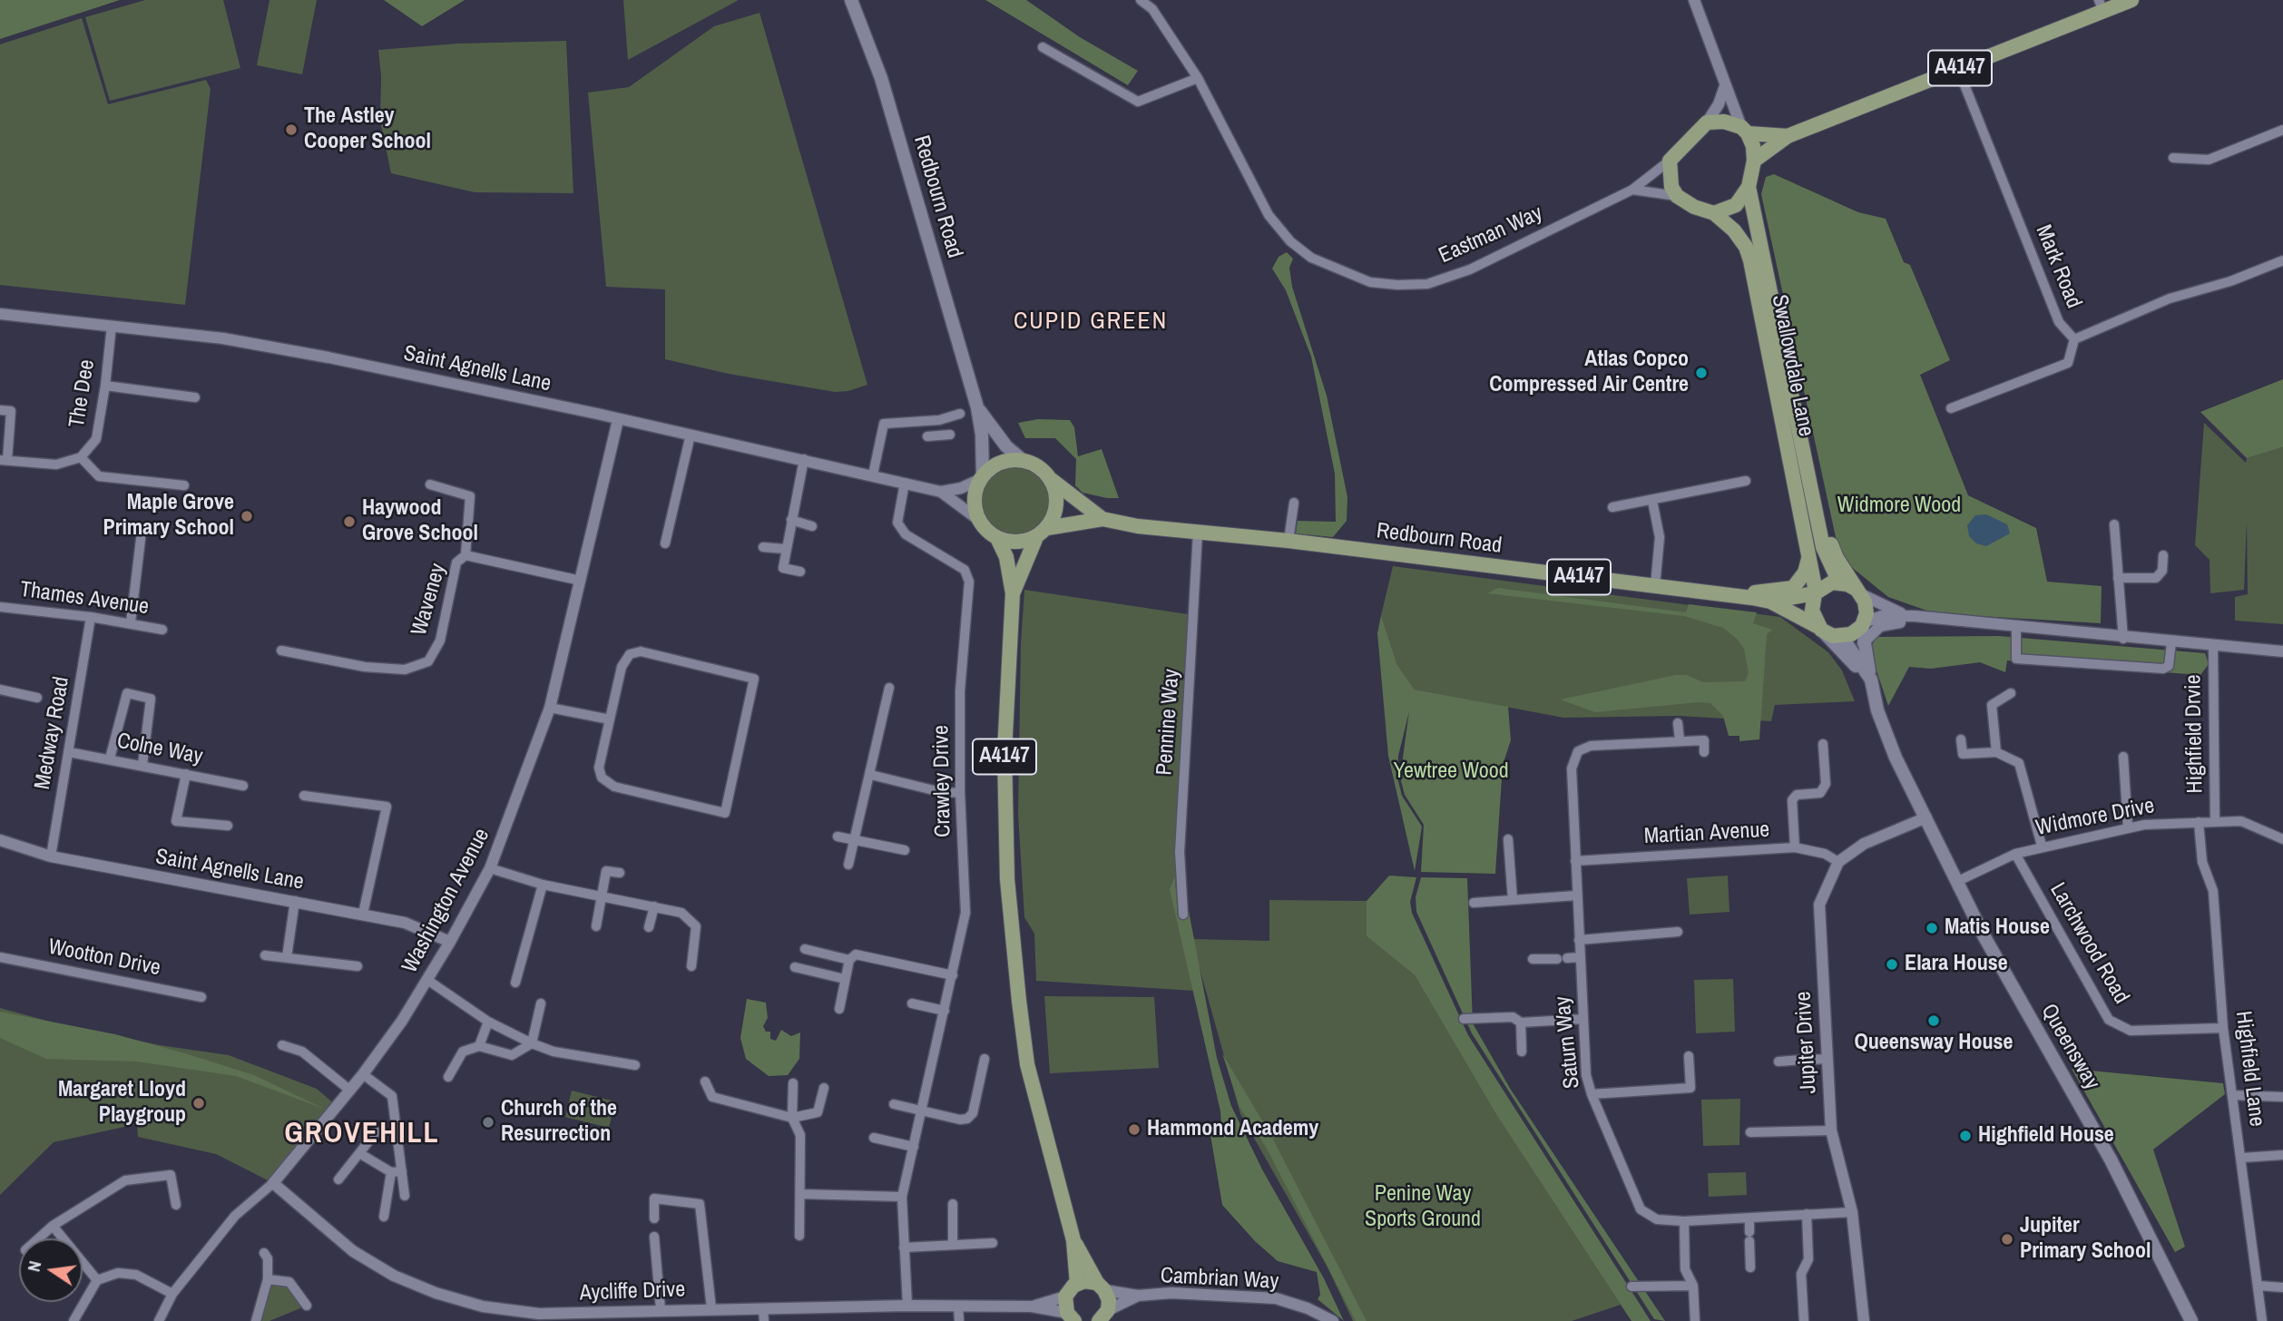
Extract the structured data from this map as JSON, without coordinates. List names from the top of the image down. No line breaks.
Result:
{"streets":{"main road":["A4147","Redbourn Road","Swallowdale Lane","Queensway"],"street":["Eastman Way","Mark Road","Saint Agnells Lane","The Dee","Thames Avenue","Waveney","Pennine Way","Medway Road","Highfield Drvie","Colne Way","Crawley Drive","Widmore Drive","Martian Avenue","Washington Avenue","Larchwood Road","Wootton Drive","Saturn Way","Jupiter Drive","Highfield Lane","Cambrian Way","Aycliffe Drive"]},"crossings":[["A4147","Redbourn Road"],["A4147","Eastman Way"],["A4147","Mark Road"],["A4147","Swallowdale Lane"],["A4147","Saint Agnells Lane"],["A4147","Cambrian Way"],["Redbourn Road","Swallowdale Lane"],["Redbourn Road","Saint Agnells Lane"],["Redbourn Road","Pennine Way"],["Redbourn Road","Queensway"],["Eastman Way","Swallowdale Lane"],["Swallowdale Lane","Queensway"],["Saint Agnells Lane","The Dee"],["Saint Agnells Lane","Medway Road"],["Saint Agnells Lane","Crawley Drive"],["Saint Agnells Lane","Washington Avenue"],["Thames Avenue","Medway Road"],["Waveney","Washington Avenue"],["Medway Road","Colne Way"],["Highfield Drvie","Widmore Drive"],["Crawley Drive","Aycliffe Drive"],["Widmore Drive","Larchwood Road"],["Widmore Drive","Queensway"],["Widmore Drive","Highfield Lane"],["Martian Avenue","Saturn Way"],["Martian Avenue","Jupiter Drive"],["Washington Avenue","Aycliffe Drive"],["Larchwood Road","Highfield Lane"],["Saturn Way","Jupiter Drive"]],"districts":["CUPID GREEN","GROVEHILL"],"parks":["Widmore Wood","Yewtree Wood","Penine Way Sports Ground"],"places":["The Astley Cooper School","Atlas Copco Compressed Air Centre","Maple Grove Primary School","Haywood Grove School","Matis House","Elara House","Queensway House","Margaret Lloyd Playgroup","Church of the Resurrection","Hammond Academy","Highfield House","Jupiter Primary School"],"north":"left"}
